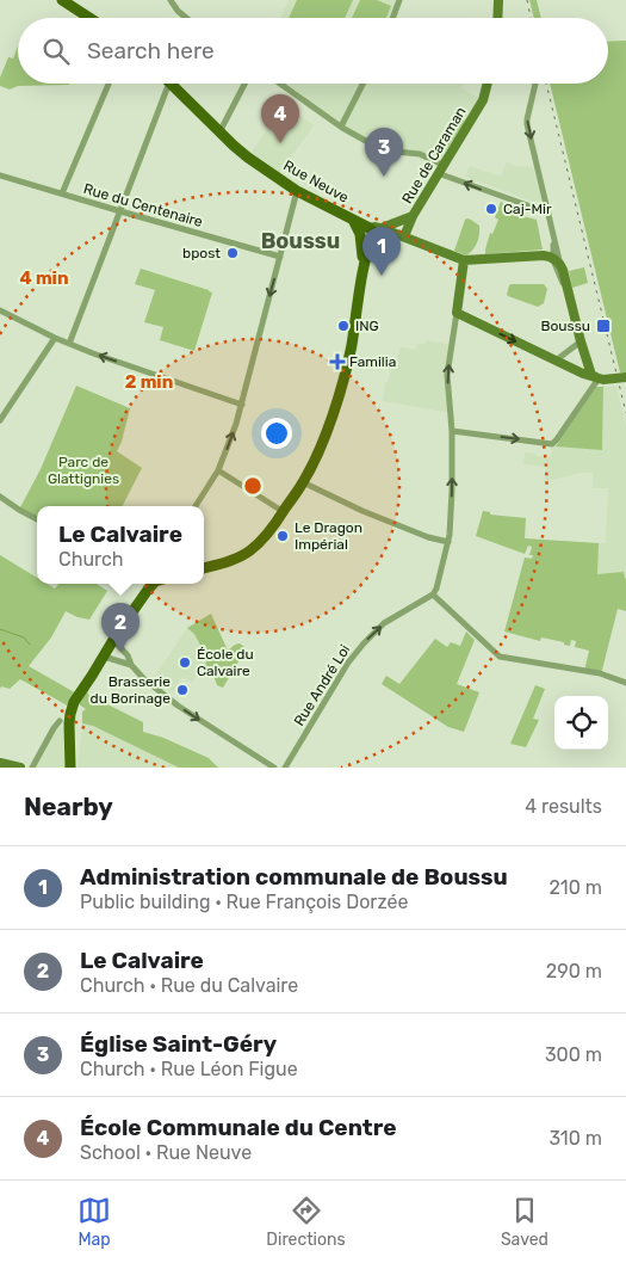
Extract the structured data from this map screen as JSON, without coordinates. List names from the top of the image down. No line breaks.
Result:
{"streets":{"main road":["Rue Neuve"],"street":["Rue de Caraman","Rue du Centenaire","Rue André Loi"]},"crossings":[["Rue de Caraman","Rue Neuve"]],"one_way":["Rue André Loi"],"districts":["Boussu"],"parks":["Parc de Glattignies"],"places":{"other":["Caj-Mir","bpost","ING","Le Dragon Impérial","École du Calvaire","Brasserie du Borinage"],"transit":["Boussu"],"health":["Familia"]},"page":{"search":"Search here","pins":["4","3","1","2"],"popup":["Le Calvaire","Church"],"heading":["Nearby","4 results"],"list":[{"mark":"1","name":"Administration communale de Boussu","note":"Public building · Rue François Dorzée","value":"210 m"},{"mark":"2","name":"Le Calvaire","note":"Church · Rue du Calvaire","value":"290 m"},{"mark":"3","name":"Église Saint-Géry","note":"Church · Rue Léon Figue","value":"300 m"},{"mark":"4","name":"École Communale du Centre","note":"School · Rue Neuve","value":"310 m"}],"nav":["Map","Directions","Saved"]},"rings":["4 min","2 min"]}
